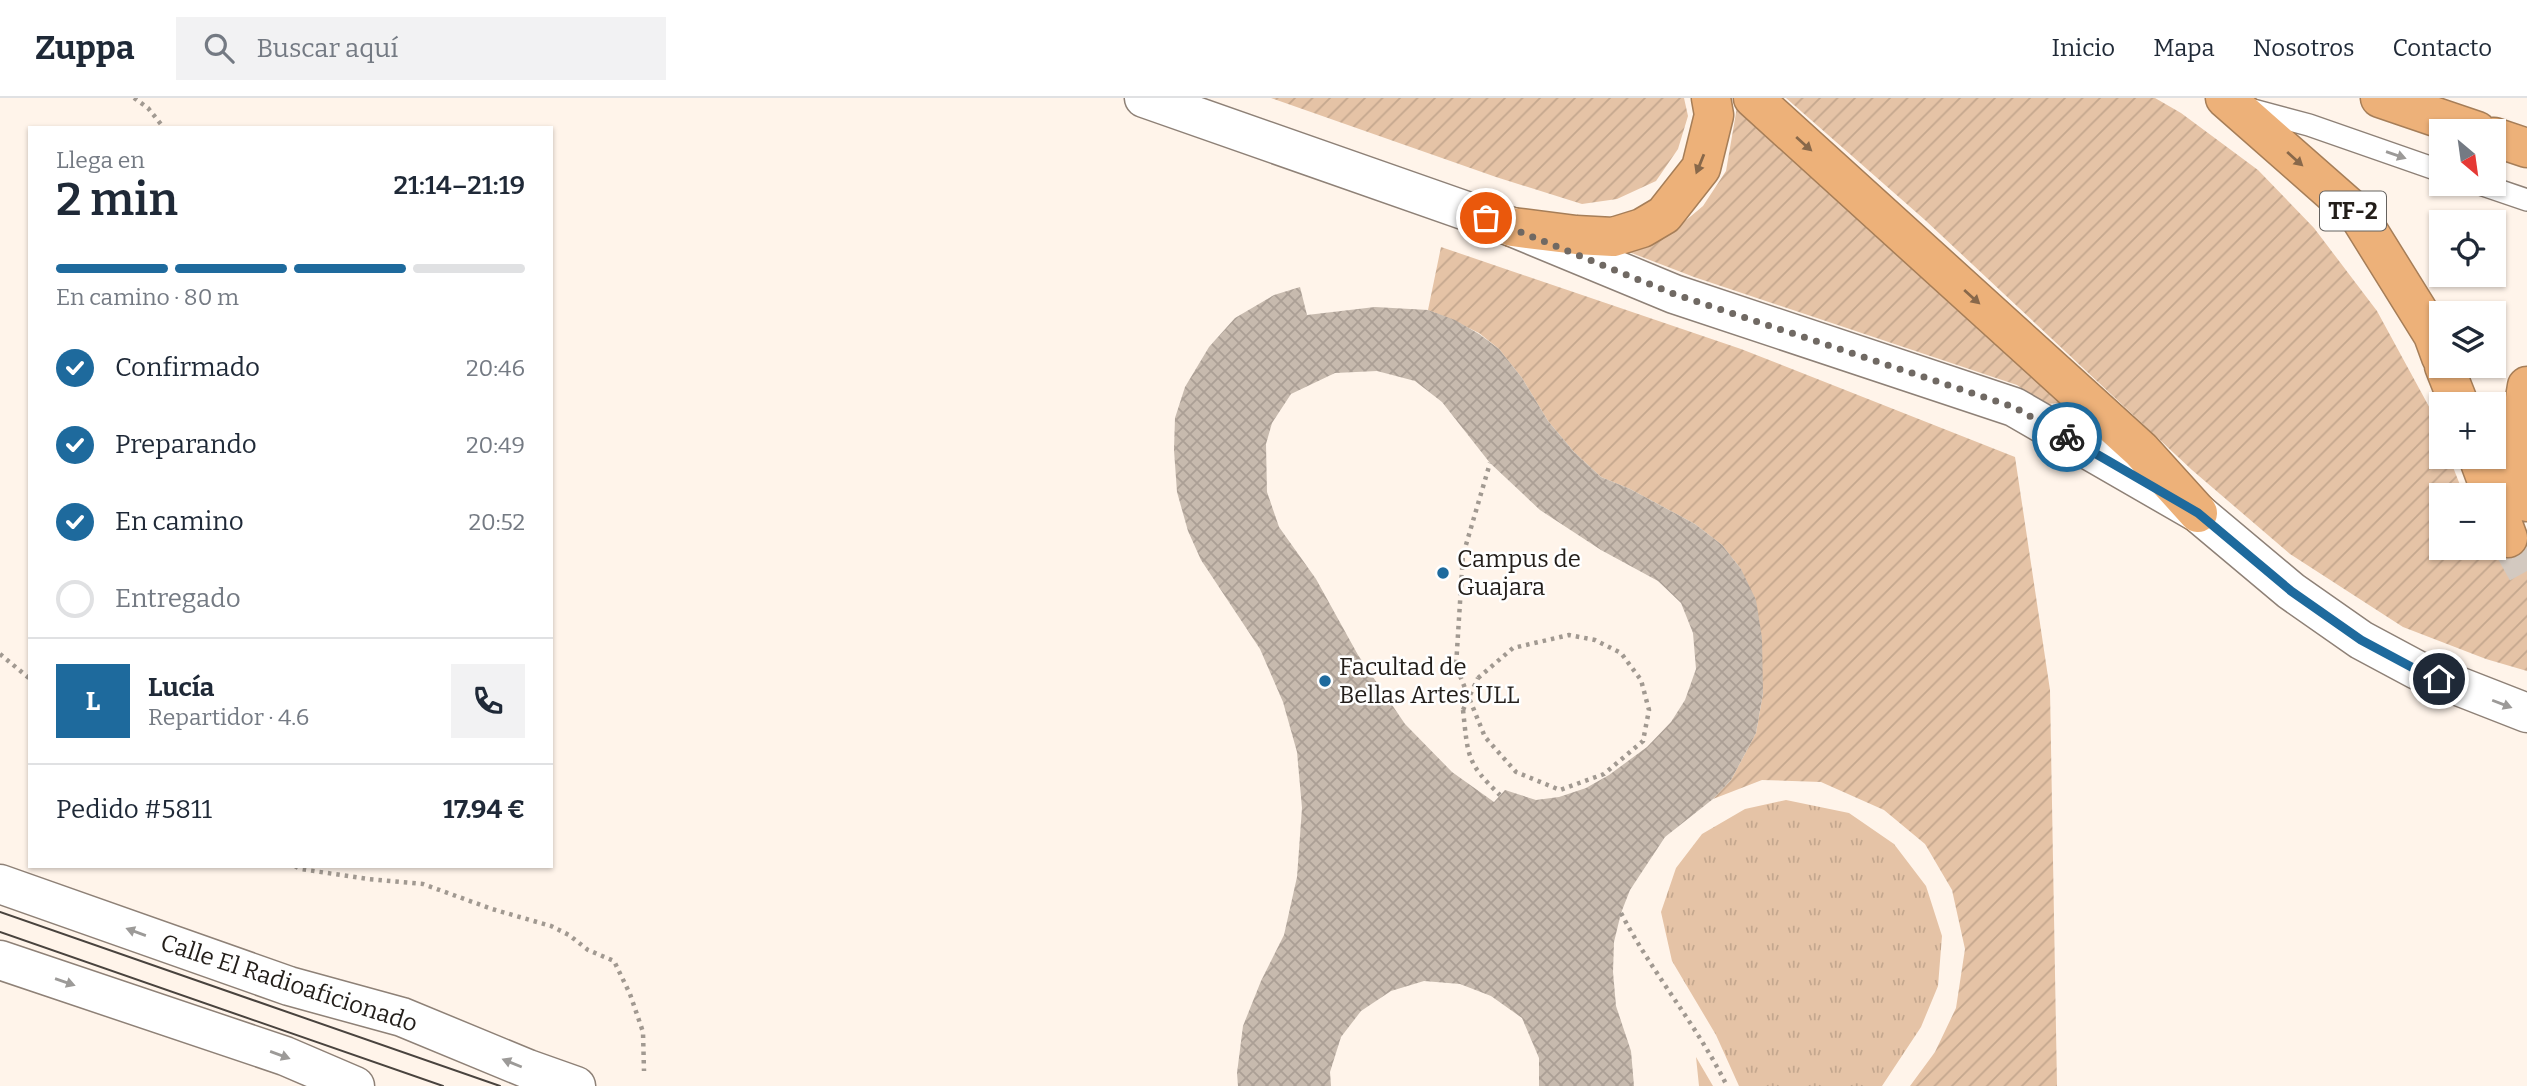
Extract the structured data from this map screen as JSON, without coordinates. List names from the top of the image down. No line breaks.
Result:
{"streets":{"highway":["TF-2"],"street":["Calle El Radioaficionado"]},"places":["Campus de Guajara","Facultad de Bellas Artes ULL"],"north":"bottom right","page":{"header":"Zuppa","search":"Buscar aquí","nav":["Inicio","Mapa","Nosotros","Contacto"],"map_buttons":["+","−"],"heading":["2 min","Llega en","21:14–21:19"],"panel":["Lucía","Repartidor · 4.6","Pedido #5811","17.94 €"],"bar":"En camino · 80 m","list":[["Confirmado","20:46"],["Preparando","20:49"],["En camino","20:52"],"Entregado"],"round":"L"}}
